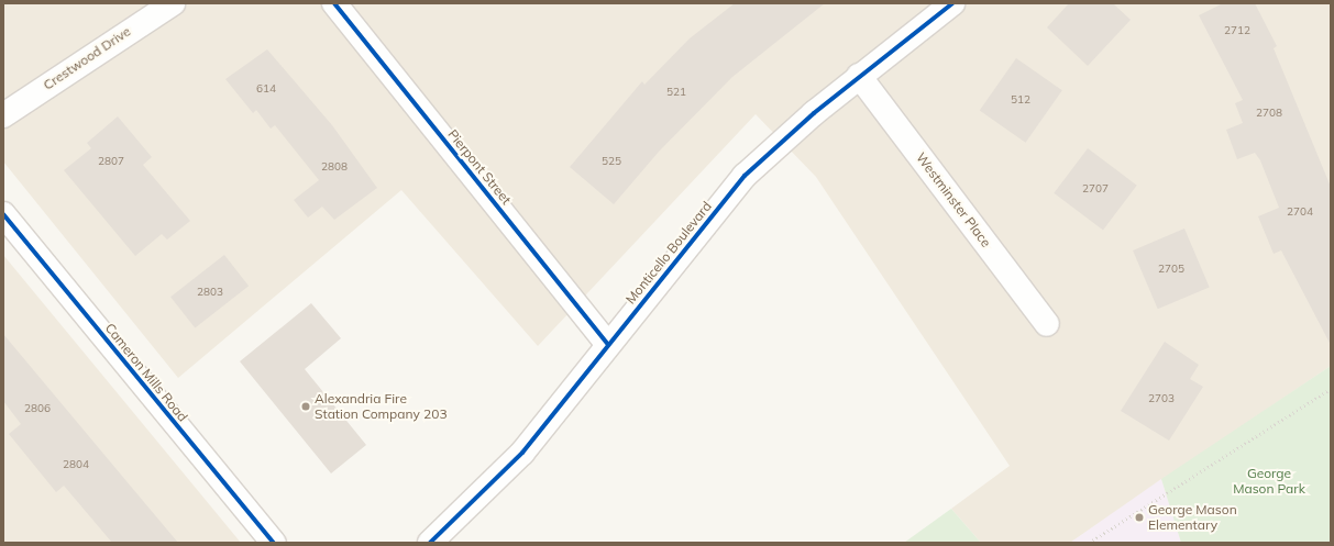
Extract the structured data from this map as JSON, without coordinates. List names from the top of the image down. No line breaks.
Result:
{"streets":{"street":["Crestwood Drive","Pierpont Street","Westminster Place","Monticello Boulevard","Cameron Mills Road"]},"crossings":[["Pierpont Street","Monticello Boulevard"],["Westminster Place","Monticello Boulevard"]],"parks":["George Mason Park"],"places":["Alexandria Fire Station Company 203","George Mason Elementary"],"house_numbers":["2712","614","521","512","2708","2807","525","2808","2707","2704","2705","2803","2703","2806","2804"]}
